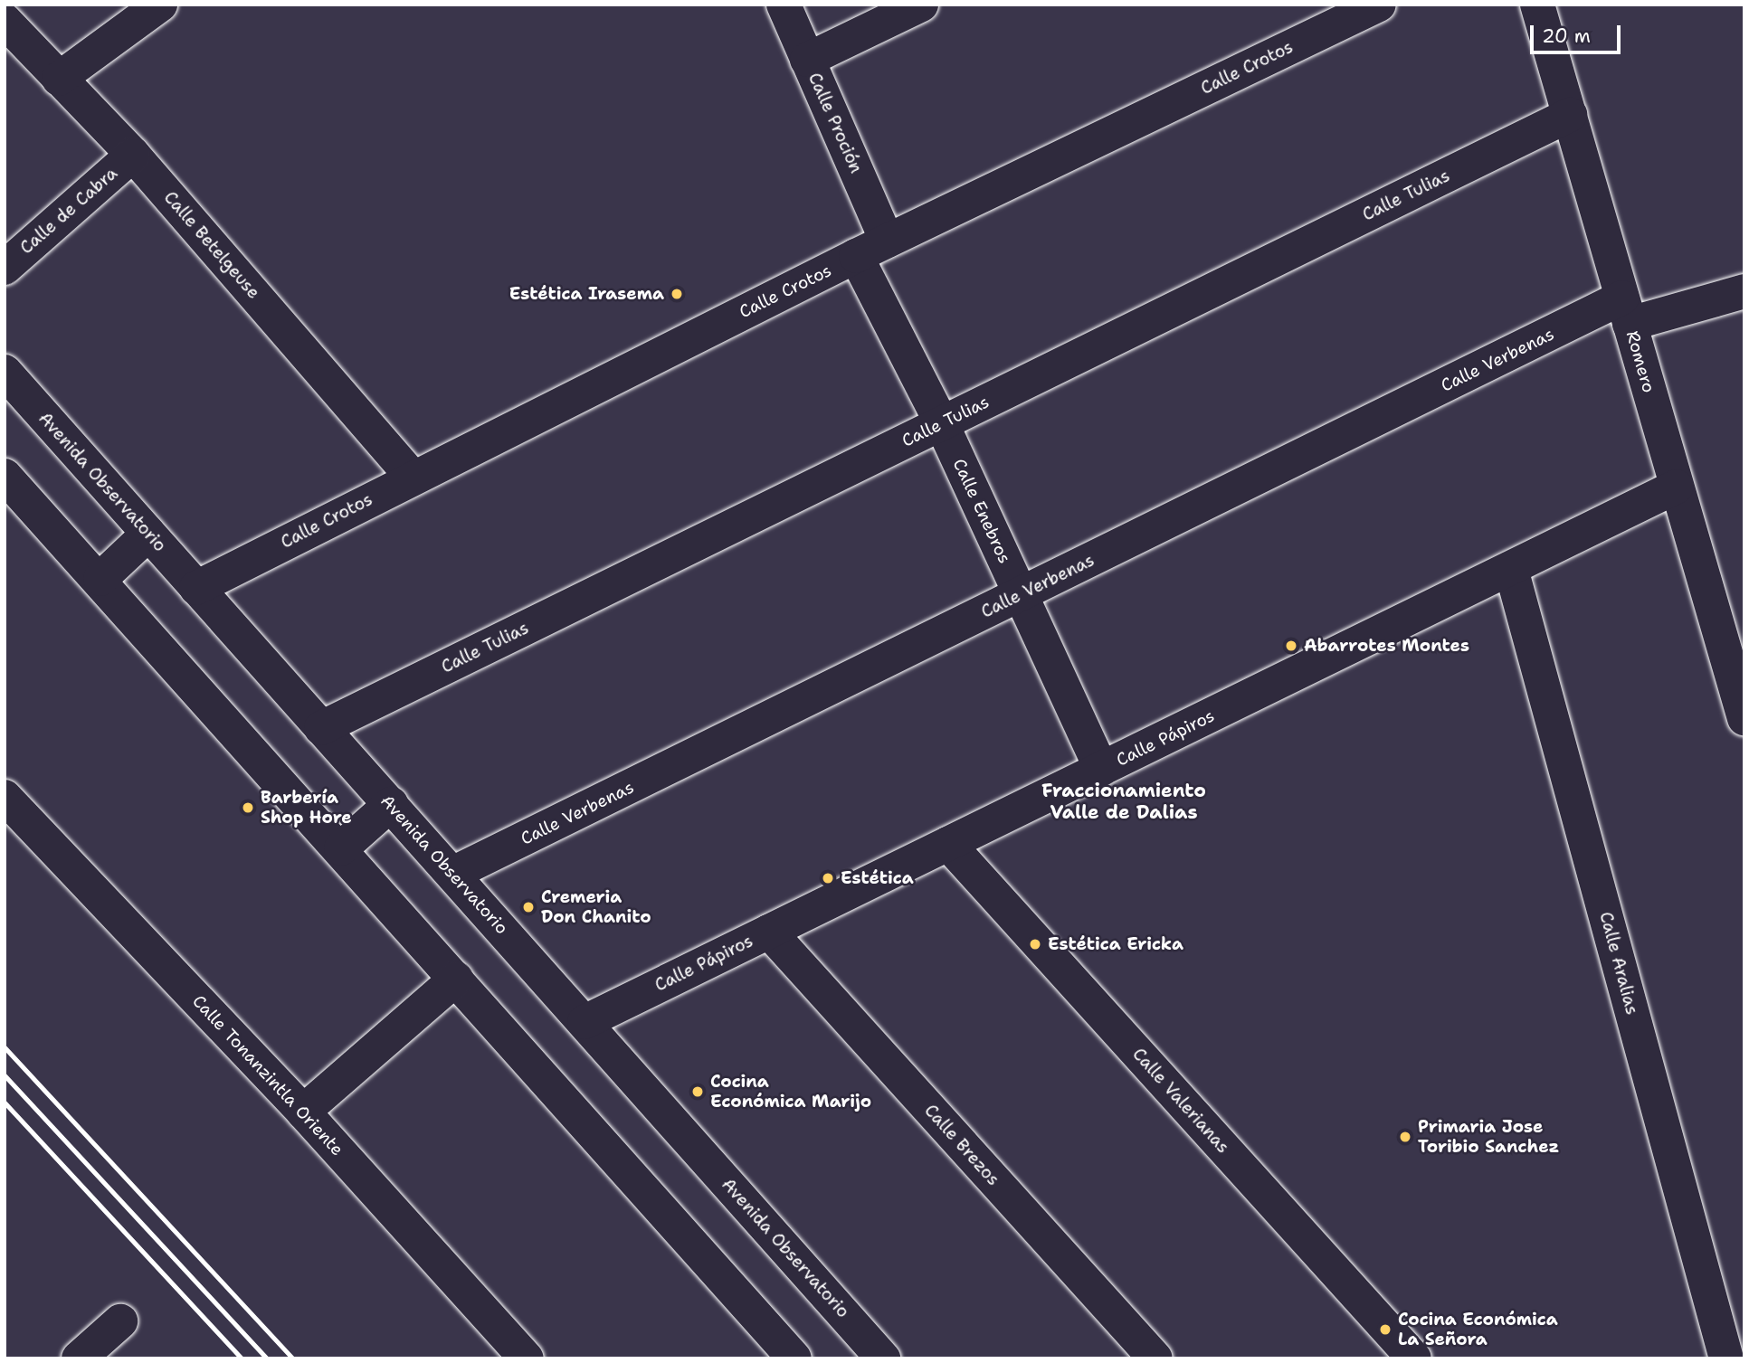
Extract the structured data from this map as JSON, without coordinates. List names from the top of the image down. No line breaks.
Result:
{"streets":{"street":["Calle Crotos","Calle Proción","Calle Tulias","Calle de Cabra","Calle Betelgeuse","Calle Verbenas","Romero","Avenida Observatorio","Calle Enebros","Calle Pápiros","Calle Aralias","Calle Tonanzintla Oriente","Calle Valerianas","Calle Brezos"]},"crossings":[["Calle Crotos","Calle Proción"],["Calle Crotos","Calle Betelgeuse"],["Calle Crotos","Avenida Observatorio"],["Calle Crotos","Calle Enebros"],["Calle Tulias","Romero"],["Calle Tulias","Avenida Observatorio"],["Calle Tulias","Calle Enebros"],["Calle de Cabra","Calle Betelgeuse"],["Calle Verbenas","Romero"],["Calle Verbenas","Avenida Observatorio"],["Calle Verbenas","Calle Enebros"],["Romero","Calle Pápiros"],["Avenida Observatorio","Calle Pápiros"],["Calle Enebros","Calle Pápiros"],["Calle Pápiros","Calle Aralias"],["Calle Pápiros","Calle Valerianas"],["Calle Pápiros","Calle Brezos"]],"districts":["Fraccionamiento Valle de Dalias"],"places":["Estética Irasema","Abarrotes Montes","Barbería Shop Hore","Estética","Cremeria Don Chanito","Estética Ericka","Cocina Económica Marijo","Primaria Jose Toribio Sanchez","Cocina Económica La Señora"],"scale_bar":"20 m"}
